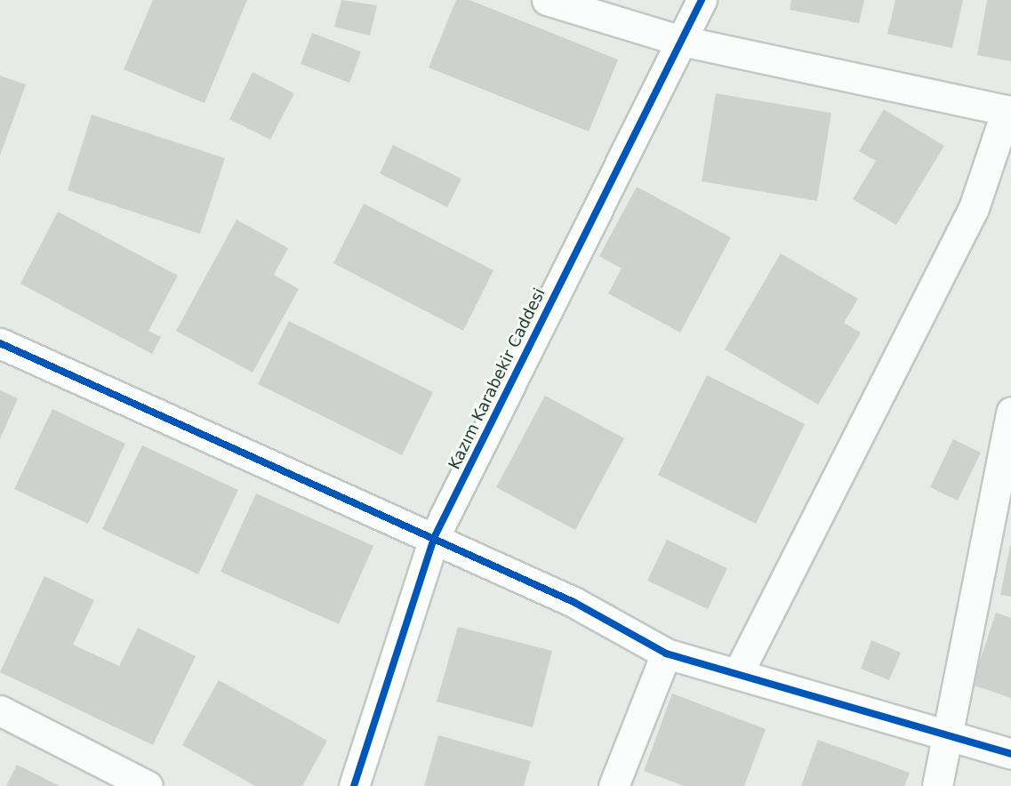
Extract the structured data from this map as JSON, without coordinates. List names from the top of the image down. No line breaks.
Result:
{"streets":{"street":["Kazım Karabekir Caddesi"]}}
